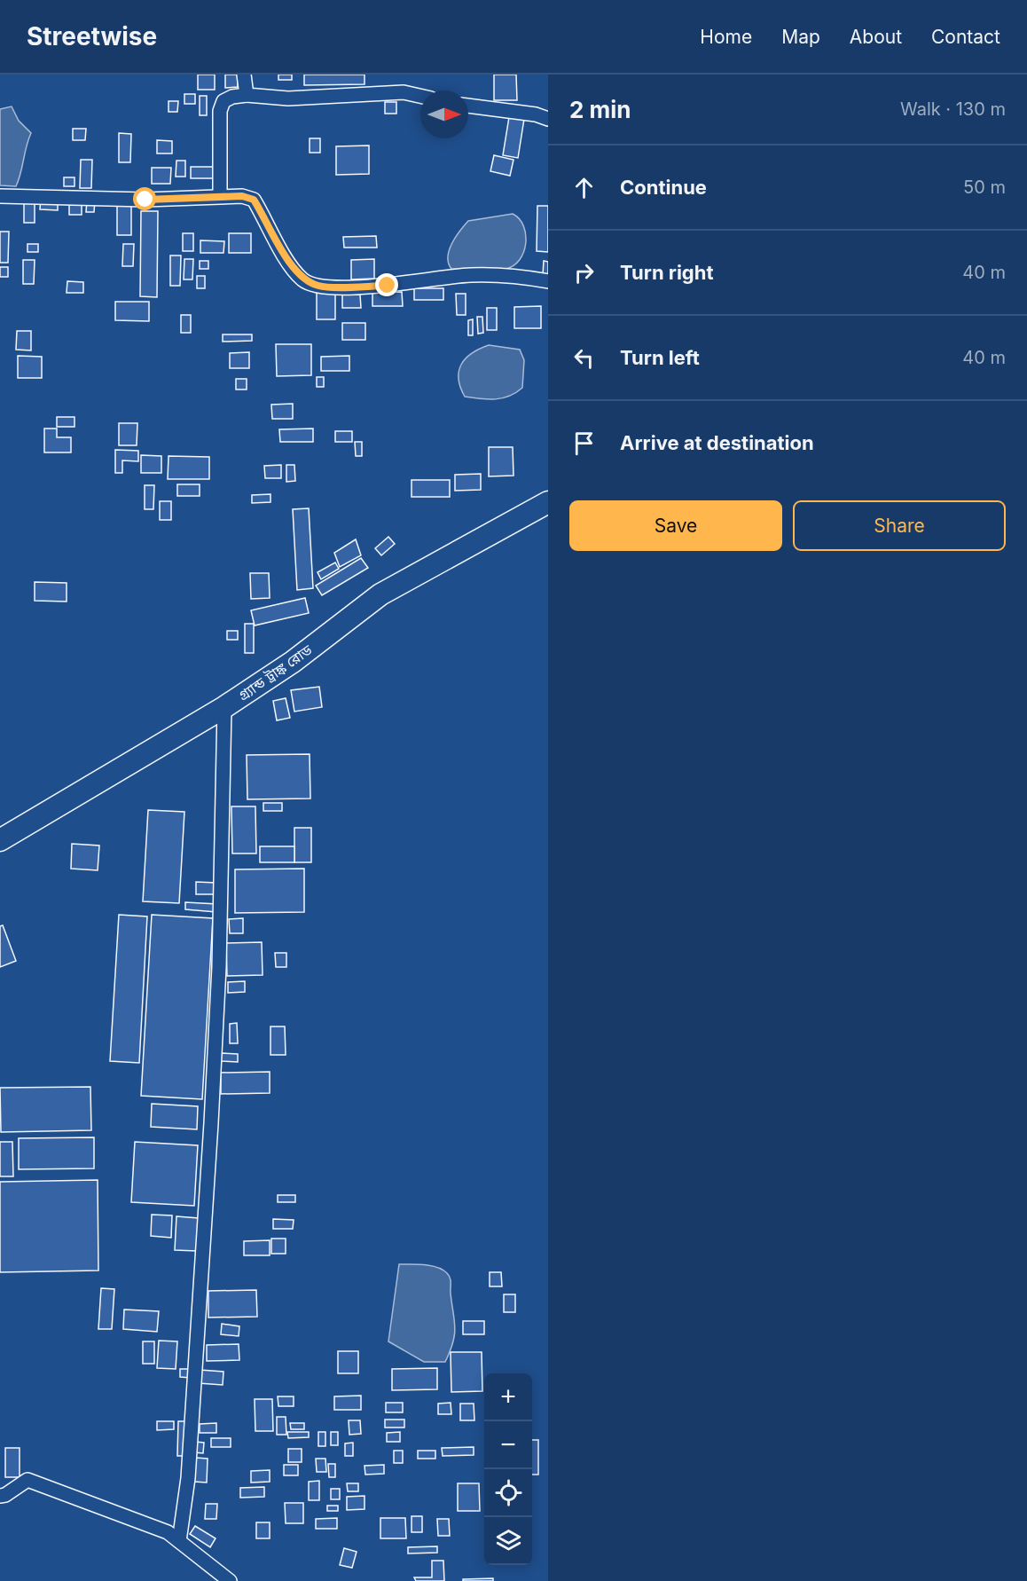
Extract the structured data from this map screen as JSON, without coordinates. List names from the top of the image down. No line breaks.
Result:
{"streets":{"highway":["গ্র্যান্ড ট্রাঙ্ক রোড"]},"north":"right","page":{"header":"Streetwise","nav":["Home","Map","About","Contact"],"heading":["2 min","Walk · 130 m"],"list":[["Continue","50 m"],["Turn right","40 m"],["Turn left","40 m"],"Arrive at destination"],"buttons":["Save","Share"],"map_buttons":["+","−"]}}
